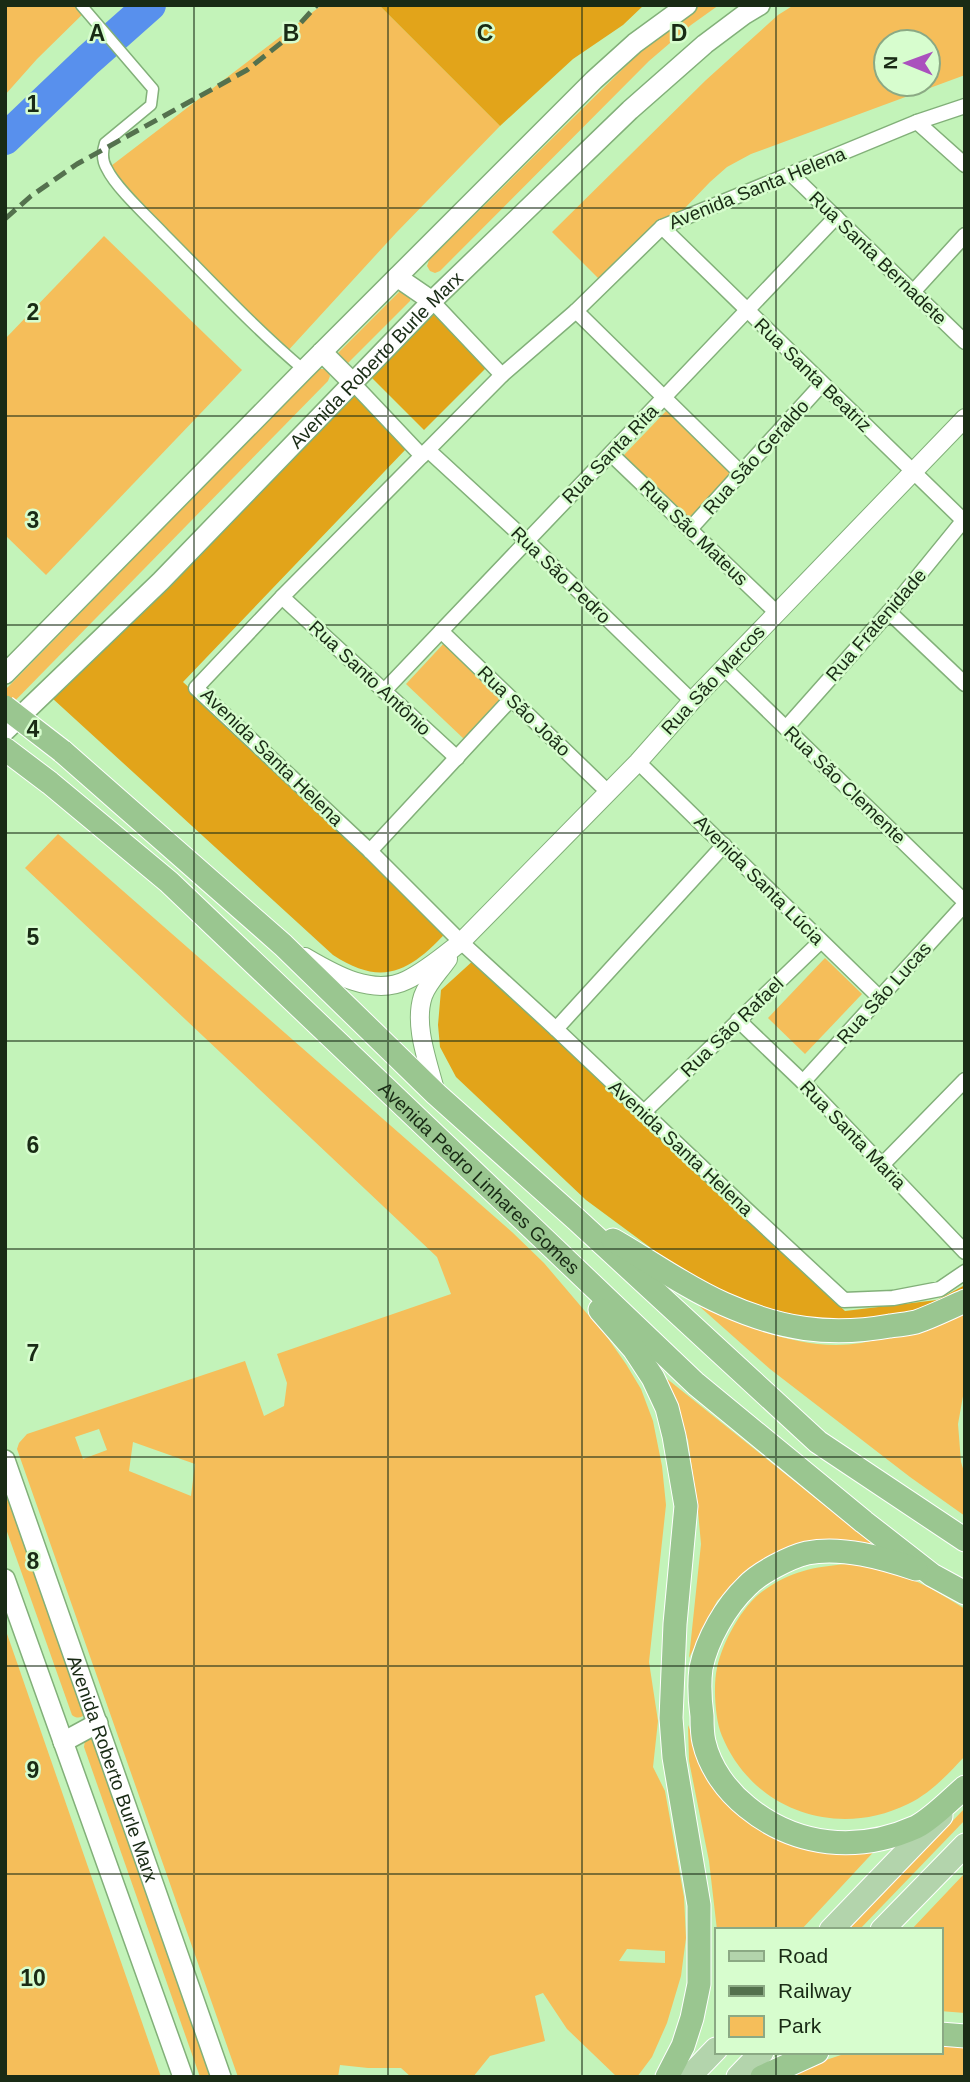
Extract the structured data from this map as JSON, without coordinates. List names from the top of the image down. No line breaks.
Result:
{"streets":{"highway":["Avenida Pedro Linhares Gomes"],"main road":["Avenida Roberto Burle Marx"],"street":["Avenida Santa Helena","Rua Santa Bernadete","Rua Santa Beatriz","Rua Santa Rita","Rua São Geraldo","Rua São Mateus","Rua São Pedro","Rua Fratenidade","Rua Santo Antônio","Rua São Marcos","Rua São João","Rua São Clemente","Avenida Santa Lúcia","Rua São Lucas","Rua São Rafael","Rua Santa Maria"]},"crossings":[["Avenida Santa Helena","Rua Santa Bernadete"],["Avenida Santa Helena","Rua Santa Beatriz"],["Avenida Santa Helena","Rua São Pedro"],["Avenida Santa Helena","Rua Santo Antônio"],["Avenida Santa Helena","Rua São Marcos"],["Avenida Santa Helena","Rua São Rafael"],["Rua Santa Bernadete","Rua Santa Rita"],["Avenida Roberto Burle Marx","Rua São Pedro"],["Rua Santa Beatriz","Rua Santa Rita"],["Rua Santa Beatriz","Rua São Geraldo"],["Rua Santa Beatriz","Rua Fratenidade"],["Rua Santa Beatriz","Rua São Marcos"],["Rua Santa Rita","Rua São Mateus"],["Rua Santa Rita","Rua São Pedro"],["Rua Santa Rita","Rua Santo Antônio"],["Rua Santa Rita","Rua São João"],["Rua São Geraldo","Rua São Mateus"],["Rua São Mateus","Rua São Marcos"],["Rua São Pedro","Rua São Marcos"],["Rua Fratenidade","Rua São Clemente"],["Rua São Marcos","Rua São João"],["Rua São Marcos","Rua São Clemente"],["Rua São Marcos","Avenida Santa Lúcia"],["Rua São Clemente","Rua São Lucas"],["Avenida Santa Lúcia","Rua São Lucas"],["Avenida Santa Lúcia","Rua São Rafael"],["Rua São Lucas","Rua Santa Maria"],["Rua São Rafael","Rua Santa Maria"]],"legend":["Road","Railway","Park"],"north":"left","grid":{"columns":["A","B","C","D"],"rows":["1","2","3","4","5","6","7","8","9","10"]}}
